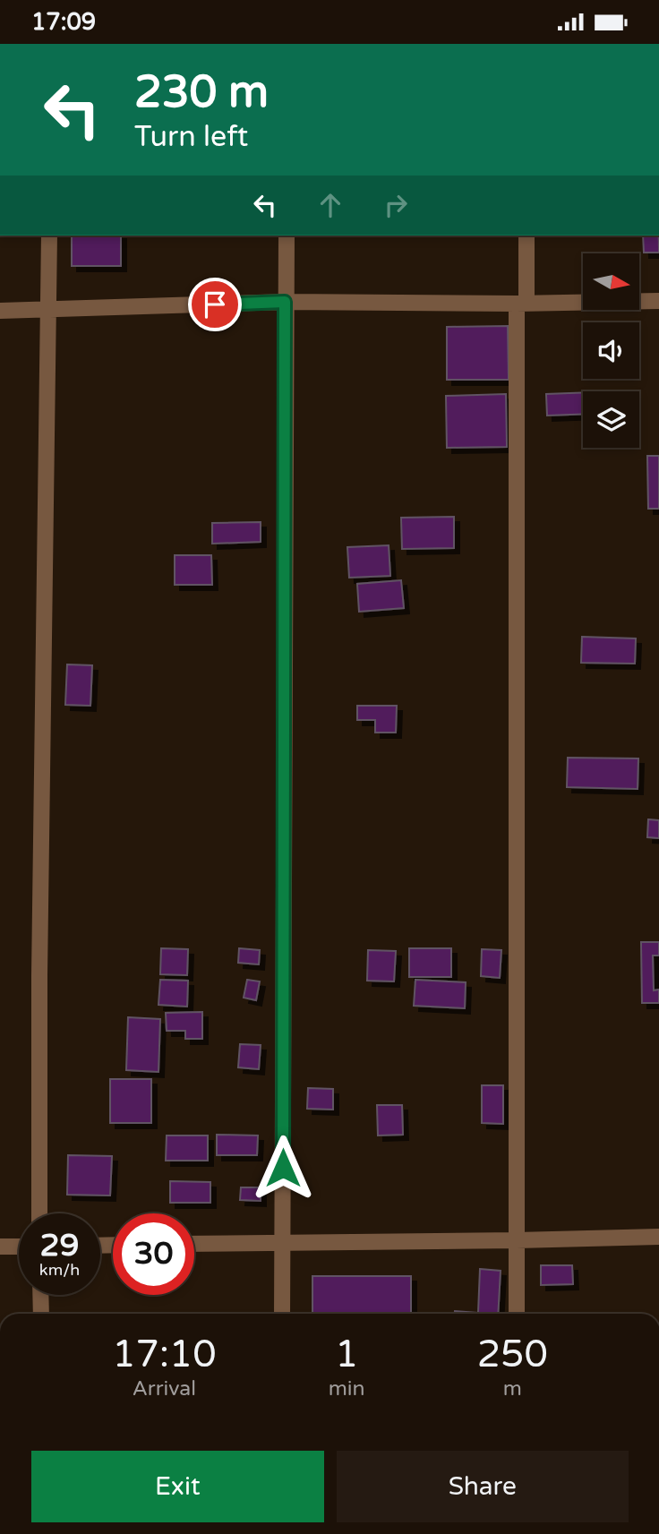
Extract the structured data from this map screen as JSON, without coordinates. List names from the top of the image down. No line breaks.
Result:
{"north":"right","page":{"status":"17:09","turn":["230 m","Turn left"],"speed":"29 km/h","limit":"30","eta":["17:10","Arrival","1","min","250","m"],"buttons":["Exit","Share"]}}
